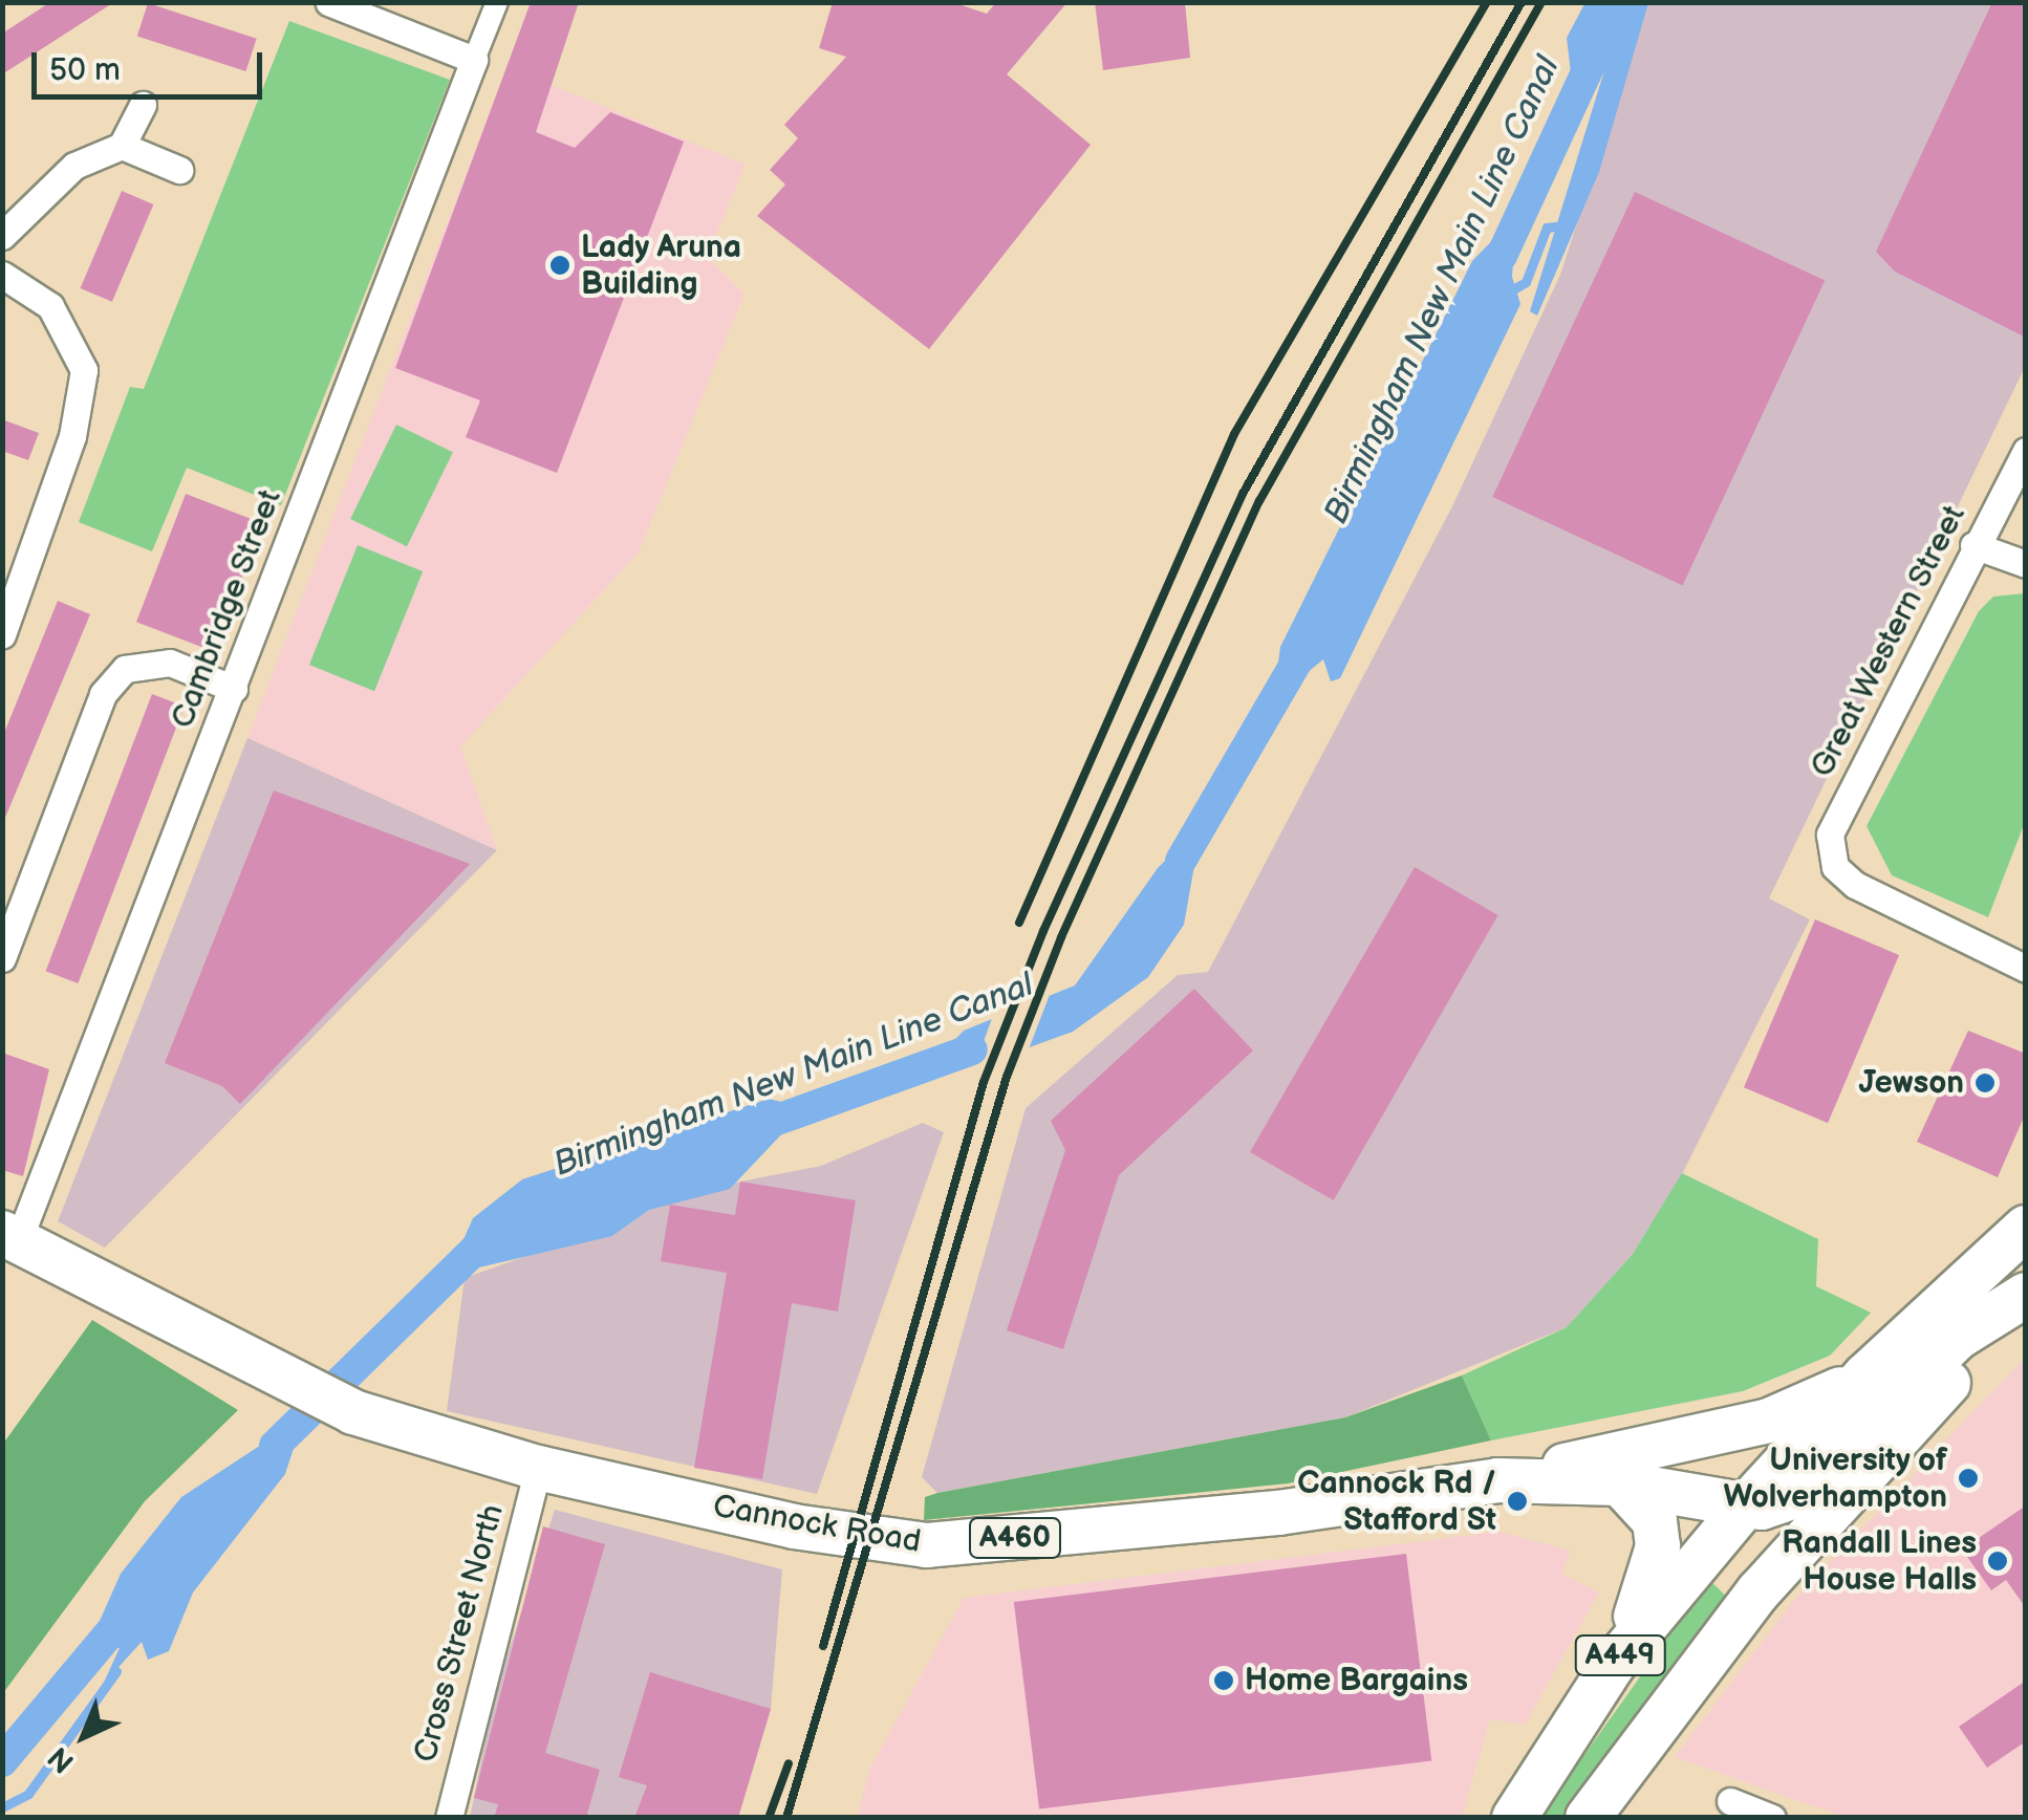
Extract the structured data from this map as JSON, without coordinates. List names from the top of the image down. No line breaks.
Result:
{"streets":{"highway":["Cannock Road","A460","A449"],"street":["Cambridge Street","Great Western Street","Cross Street North"]},"crossings":[["Cambridge Street","Cannock Road"],["Cannock Road","A460"],["Cannock Road","Cross Street North"],["A460","A449"]],"water":["Birmingham New Main Line Canal"],"places":["Lady Aruna Building","Jewson","University of Wolverhampton","Cannock Rd / Stafford St","Randall Lines House Halls","Home Bargains"],"scale_bar":"50 m","north":"bottom left"}
